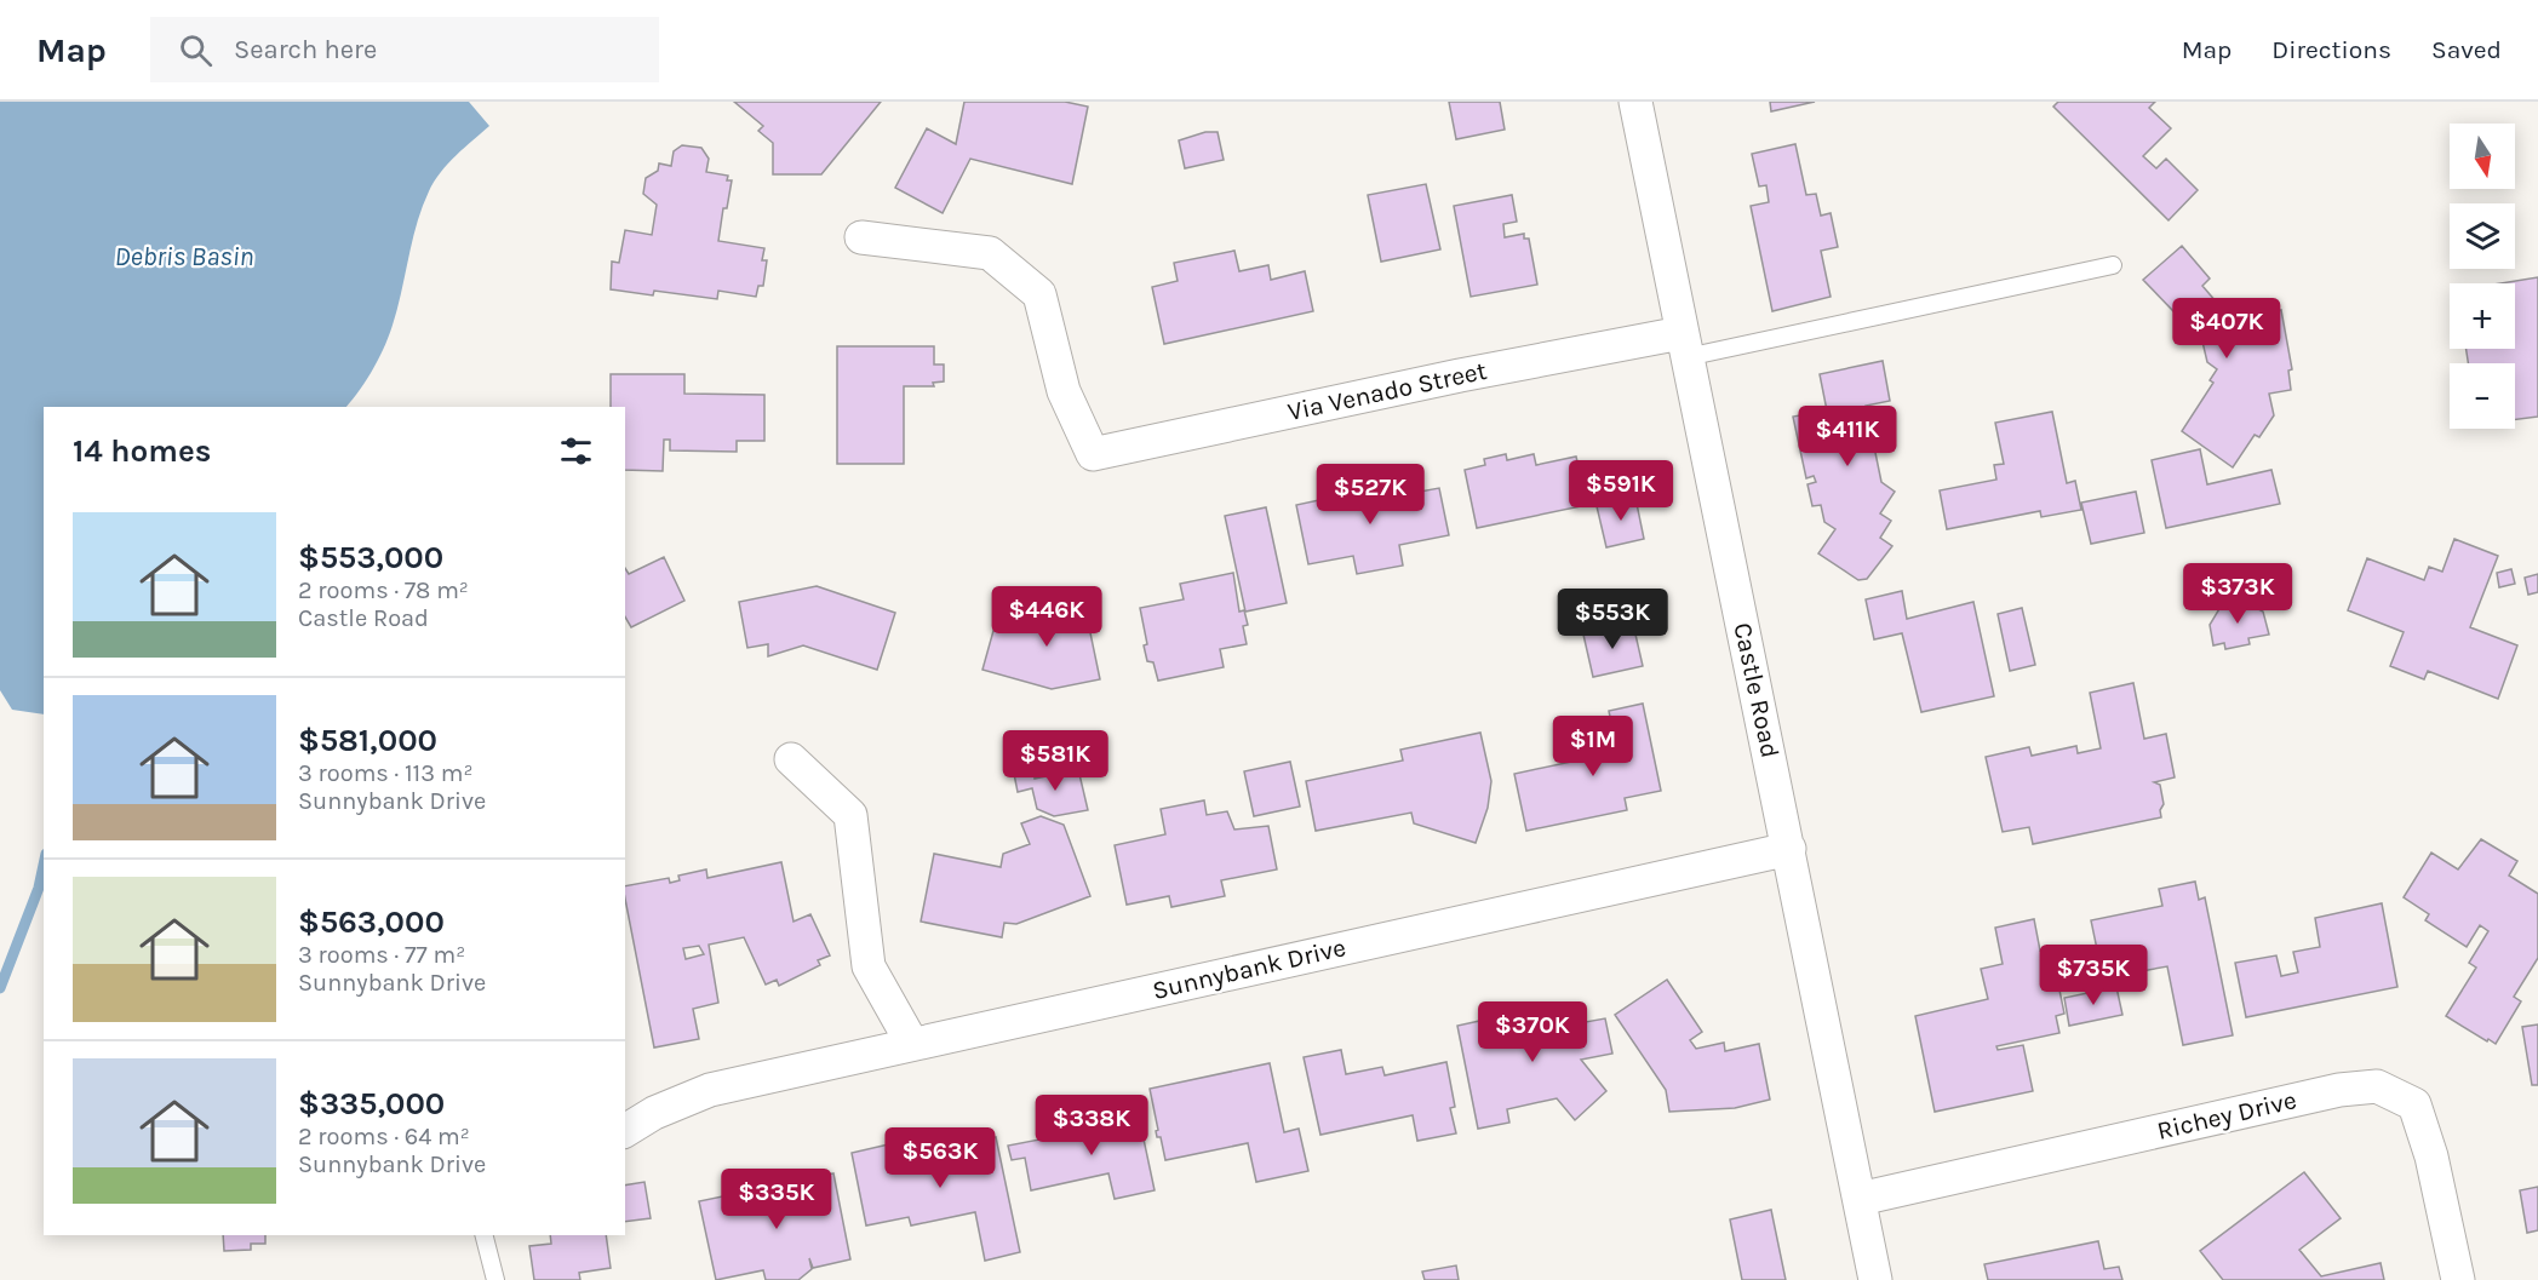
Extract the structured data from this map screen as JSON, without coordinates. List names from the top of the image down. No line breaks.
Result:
{"streets":{"street":["Via Venado Street","Castle Road","Sunnybank Drive","Richey Drive"]},"crossings":[["Via Venado Street","Castle Road"],["Castle Road","Sunnybank Drive"],["Castle Road","Richey Drive"]],"water":["Debris Basin"],"north":"bottom","page":{"header":"Map","search":"Search here","nav":["Map","Directions","Saved"],"map_buttons":["+","−"],"price":["$407K","$411K","$591K","$527K","$373K","$446K","$553K","$1M","$581K","$735K","$370K","$338K","$563K","$335K"],"heading":"14 homes","list":[{"name":"$553,000","note":"2 rooms · 78 m² · Castle Road"},{"name":"$581,000","note":"3 rooms · 113 m² · Sunnybank Drive"},{"name":"$563,000","note":"3 rooms · 77 m² · Sunnybank Drive"},{"name":"$335,000","note":"2 rooms · 64 m² · Sunnybank Drive"}]}}
